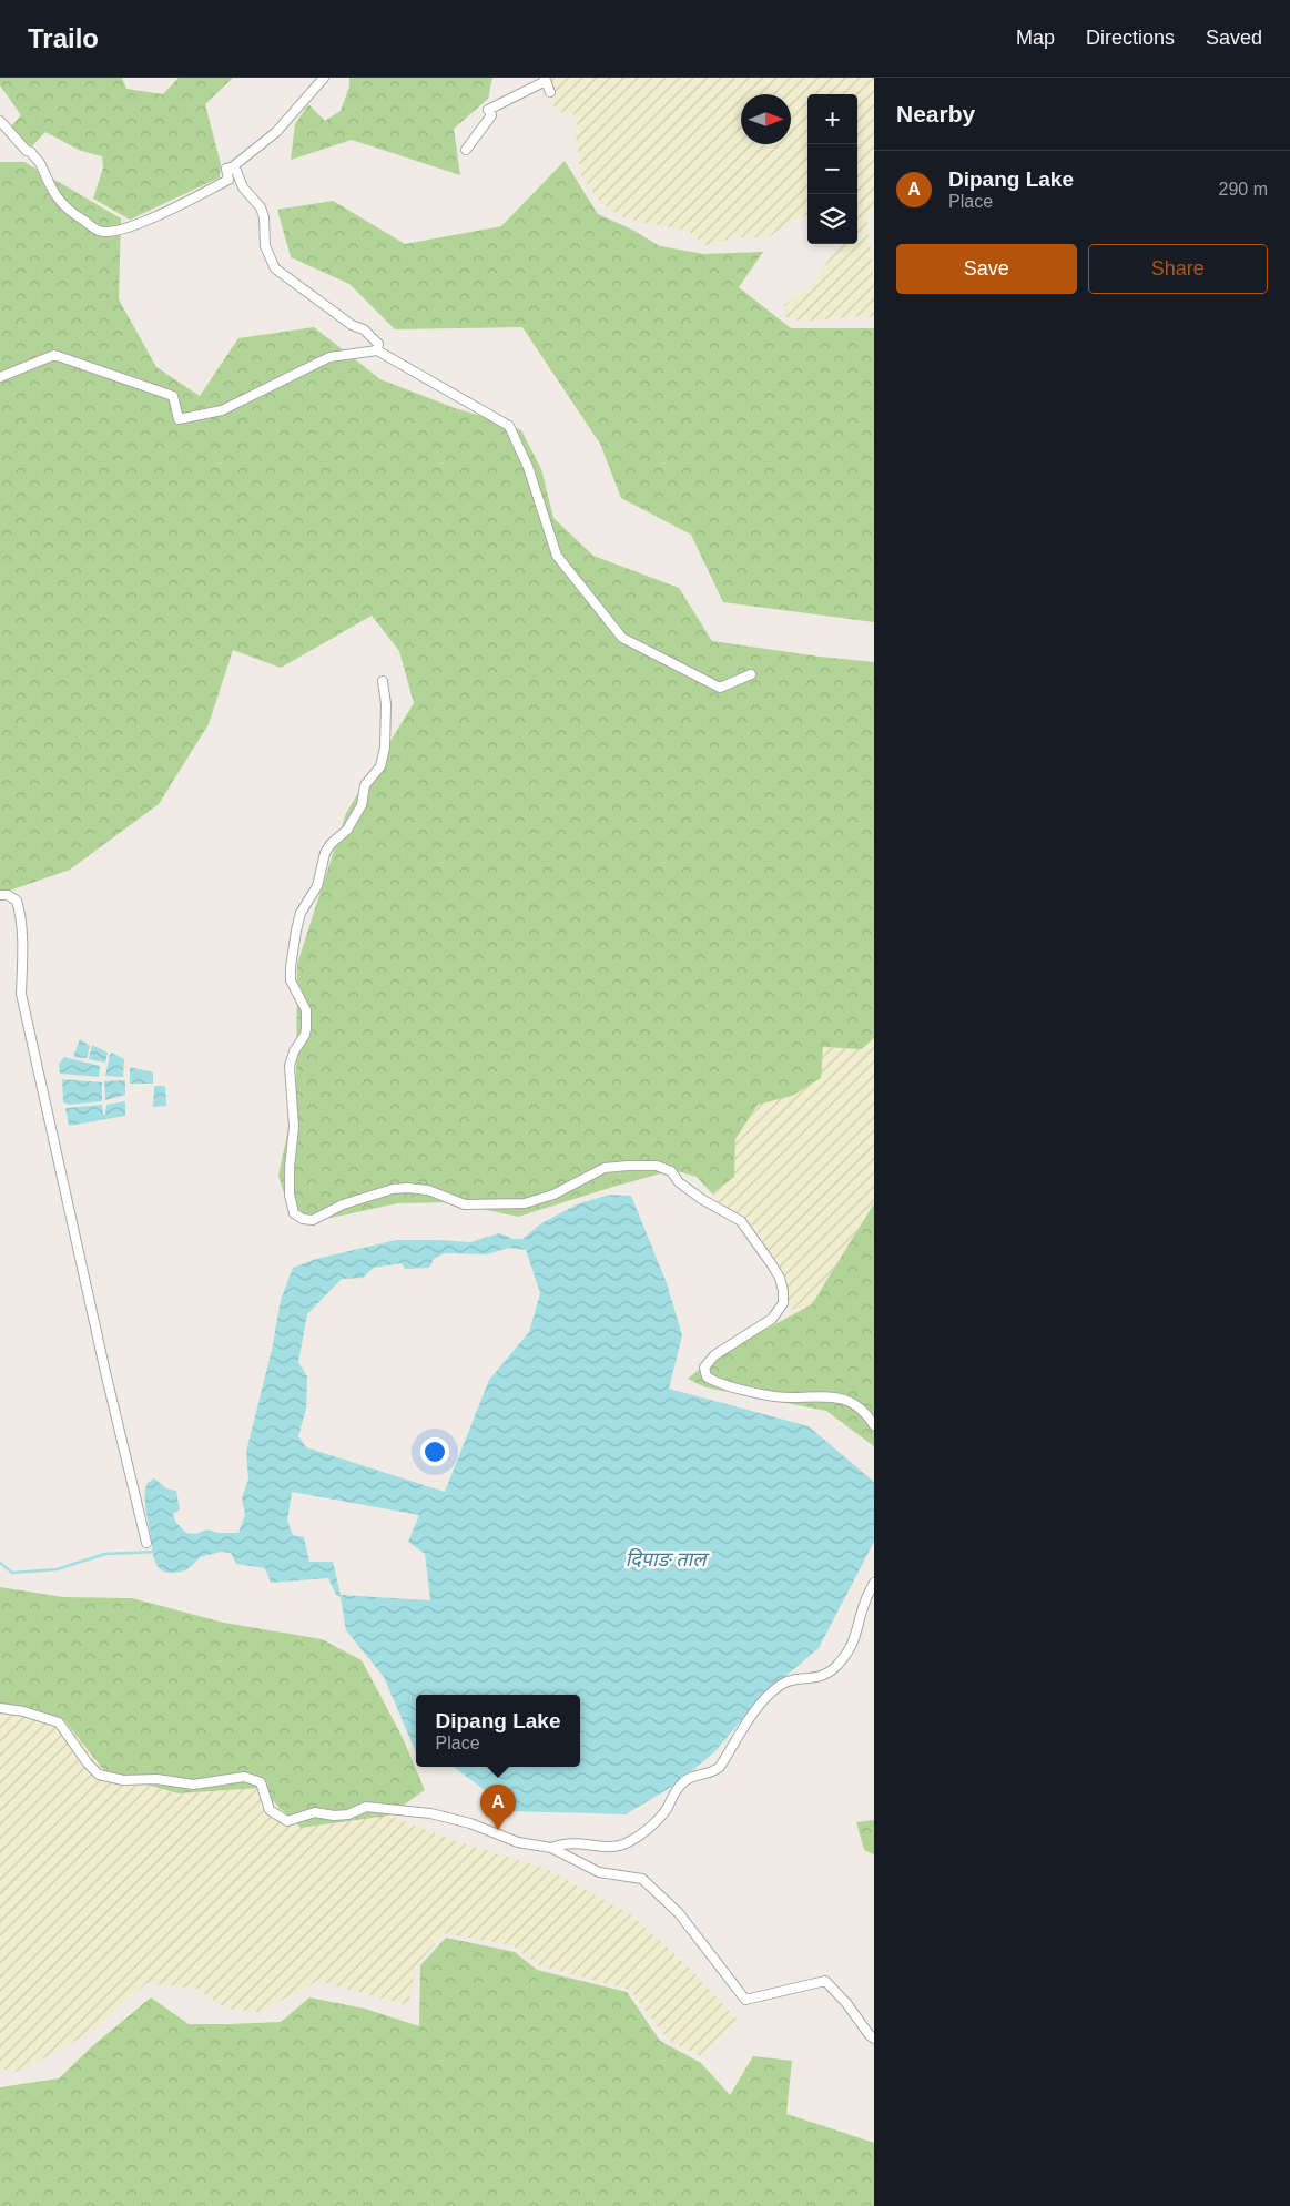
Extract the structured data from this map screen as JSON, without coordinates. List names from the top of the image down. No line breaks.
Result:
{"water":["दिपाङ ताल"],"north":"right","page":{"header":"Trailo","nav":["Map","Directions","Saved"],"heading":"Nearby","map_buttons":["+","−"],"list":[{"mark":"A","name":"Dipang Lake","note":"Place","value":"290 m"}],"buttons":["Save","Share"],"popup":["Dipang Lake","Place"],"pins":"A"}}
